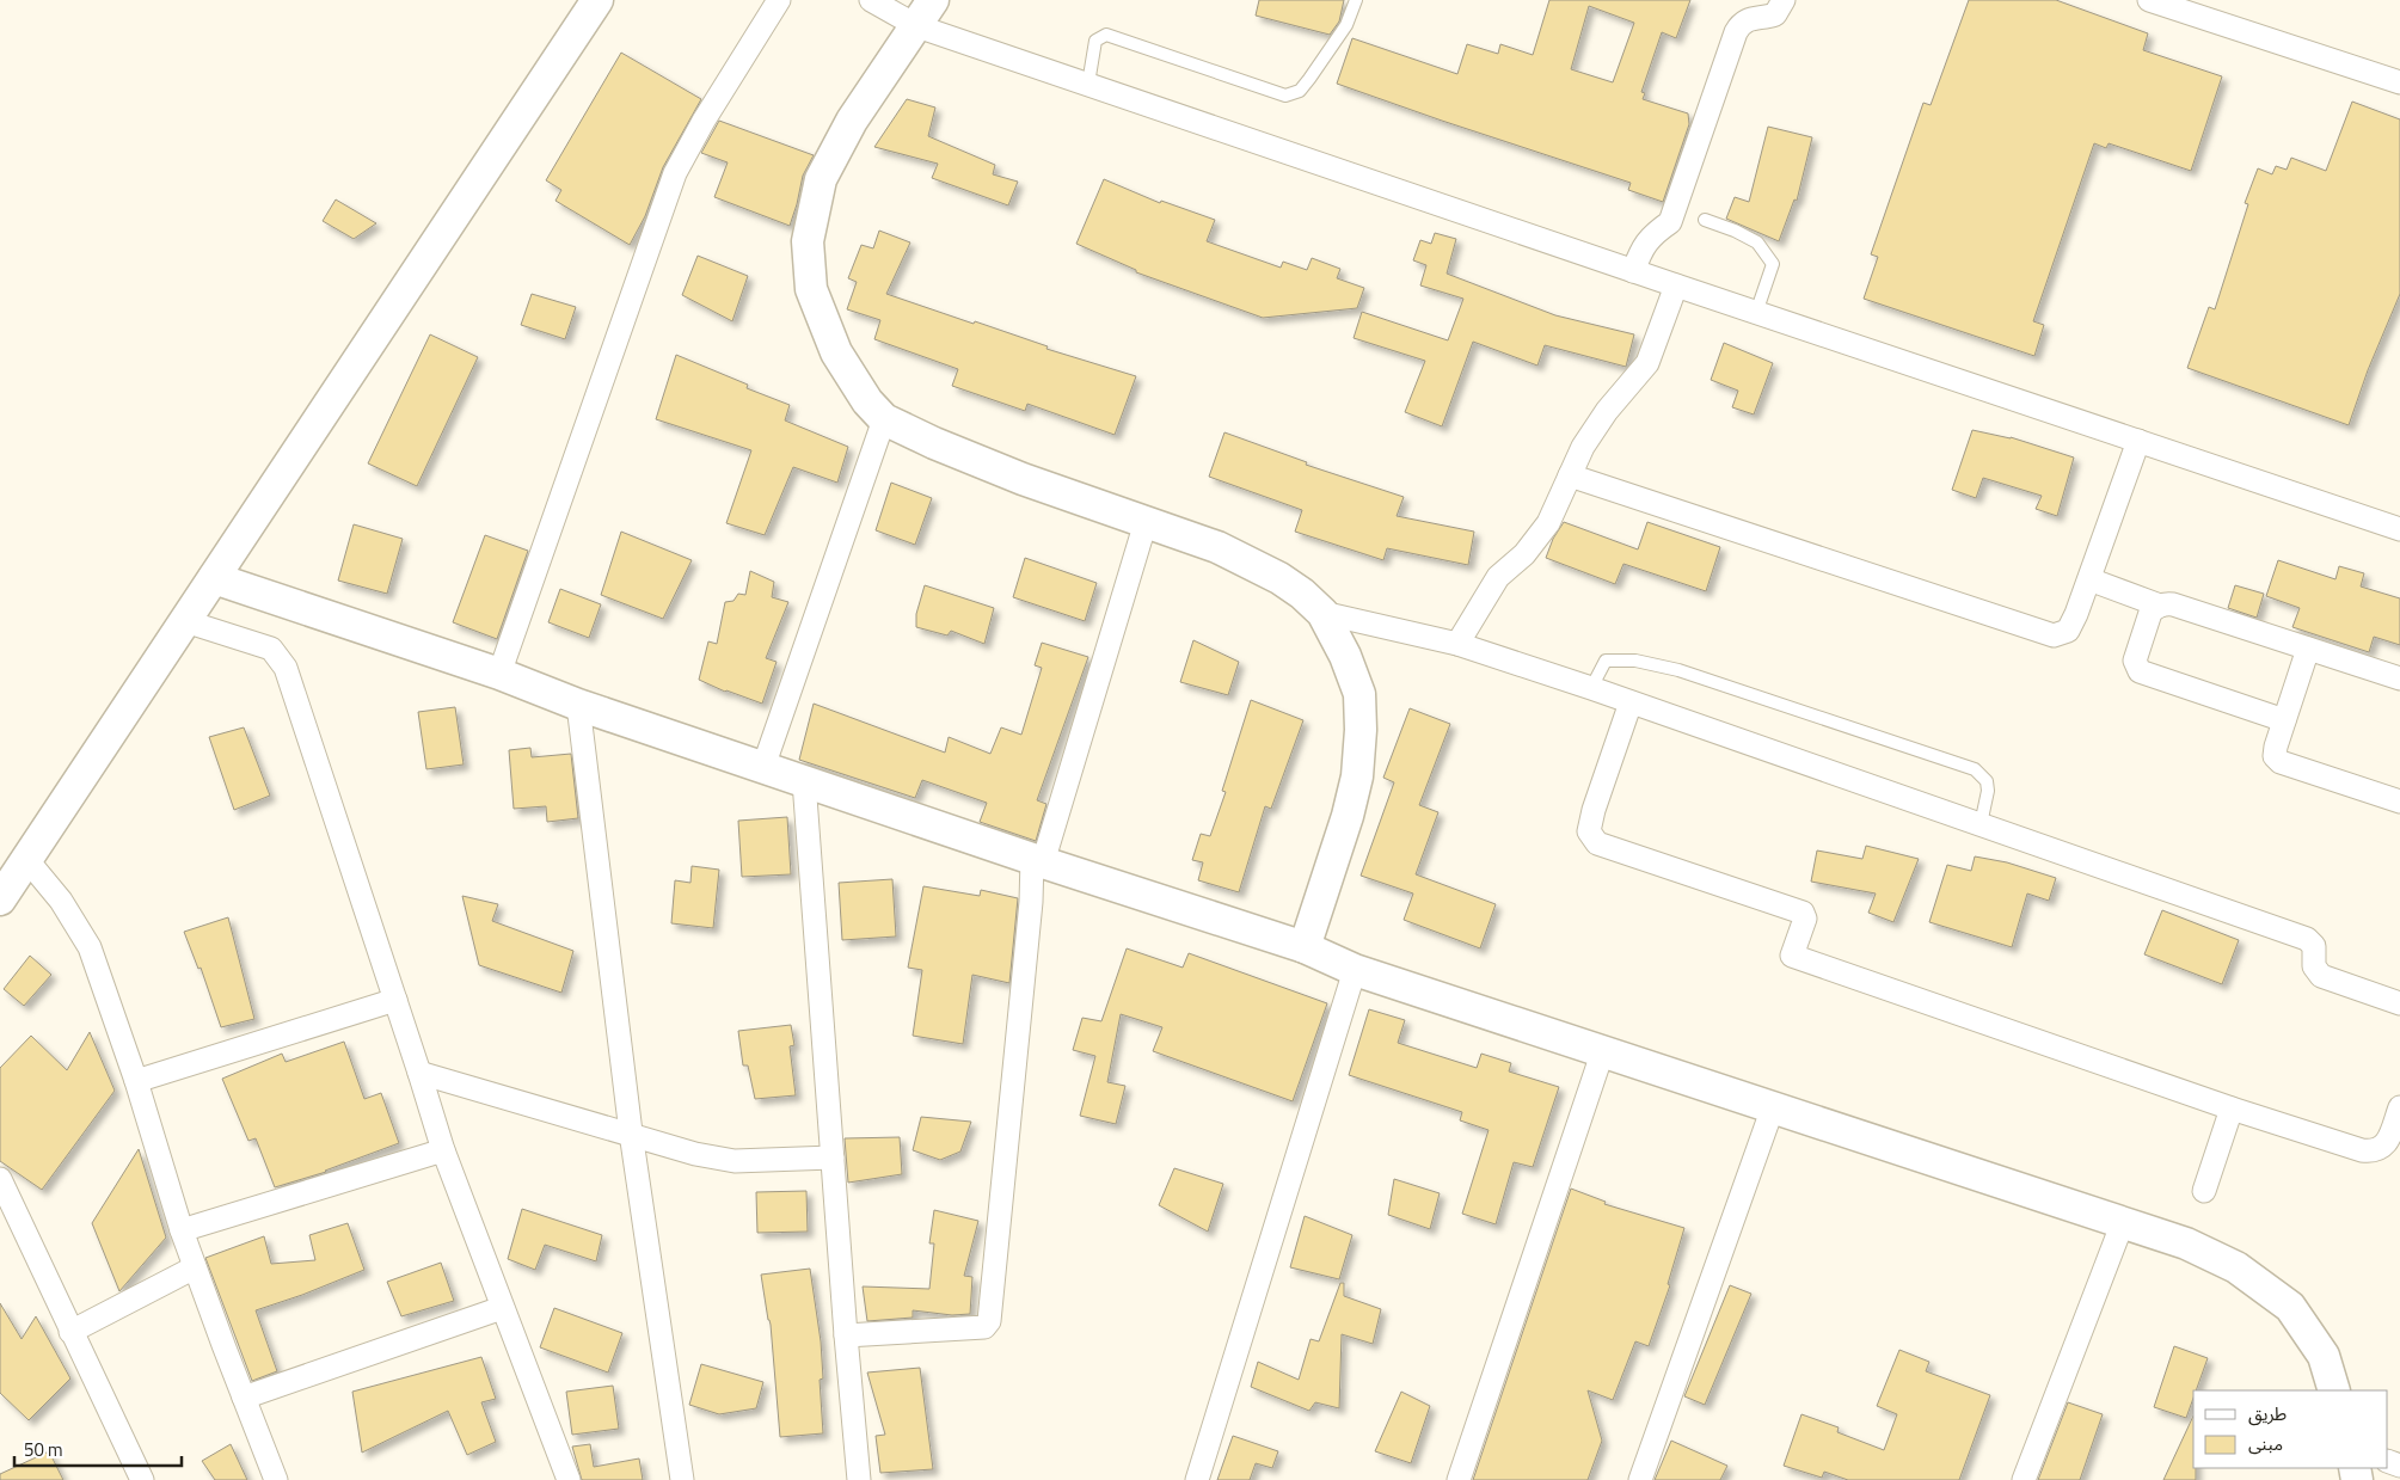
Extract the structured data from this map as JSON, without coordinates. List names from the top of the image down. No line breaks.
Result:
{"legend":["طريق","مبنى"],"scale_bar":"50 m"}
